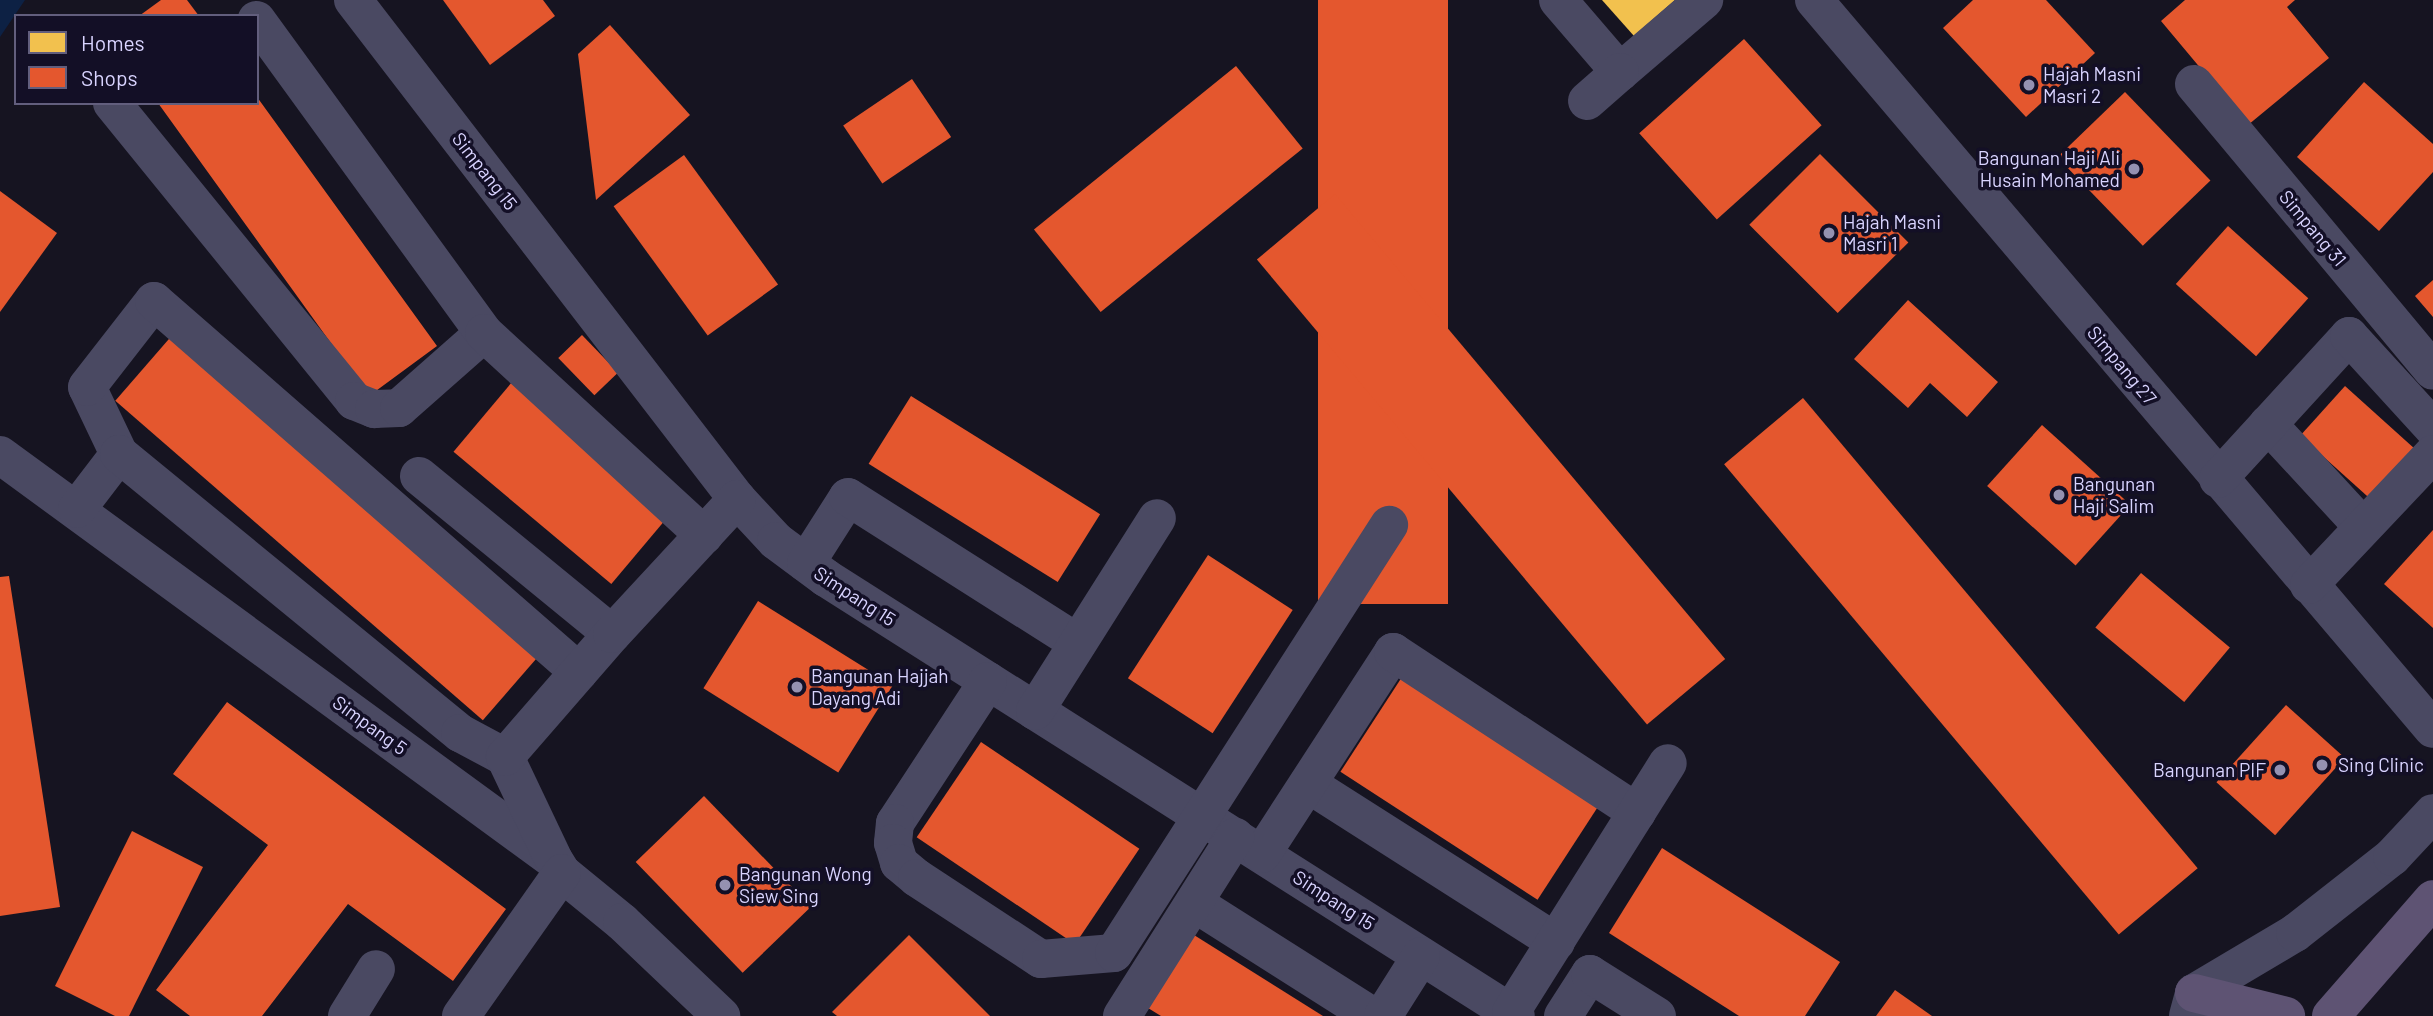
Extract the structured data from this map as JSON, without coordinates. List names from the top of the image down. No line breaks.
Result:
{"streets":{"street":["Simpang 15","Simpang 31","Simpang 27","Simpang 5"]},"places":["Hajah Masni Masri 2","Bangunan Haji Ali Husain Mohamed","Hajah Masni Masri 1","Bangunan Haji Salim","Bangunan Hajjah Dayang Adi","Sing Clinic","Bangunan PIF","Bangunan Wong Siew Sing"],"legend":["Homes","Shops"]}
